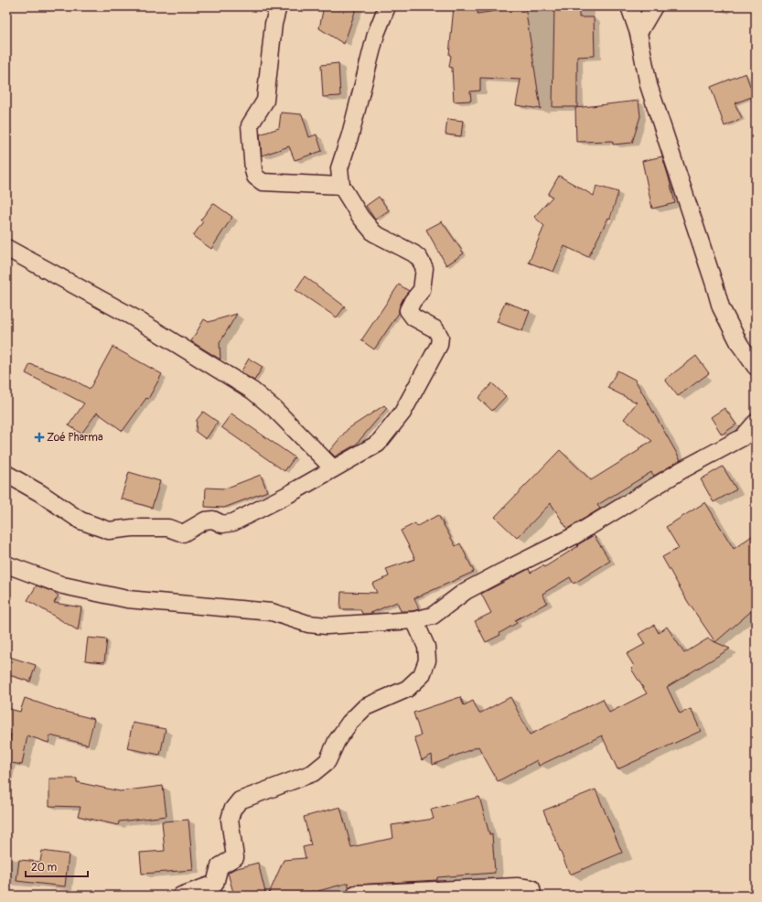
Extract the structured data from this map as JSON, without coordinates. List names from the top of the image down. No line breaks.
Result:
{"places":{"health":["Zoé Pharma"]},"scale_bar":"20 m"}
